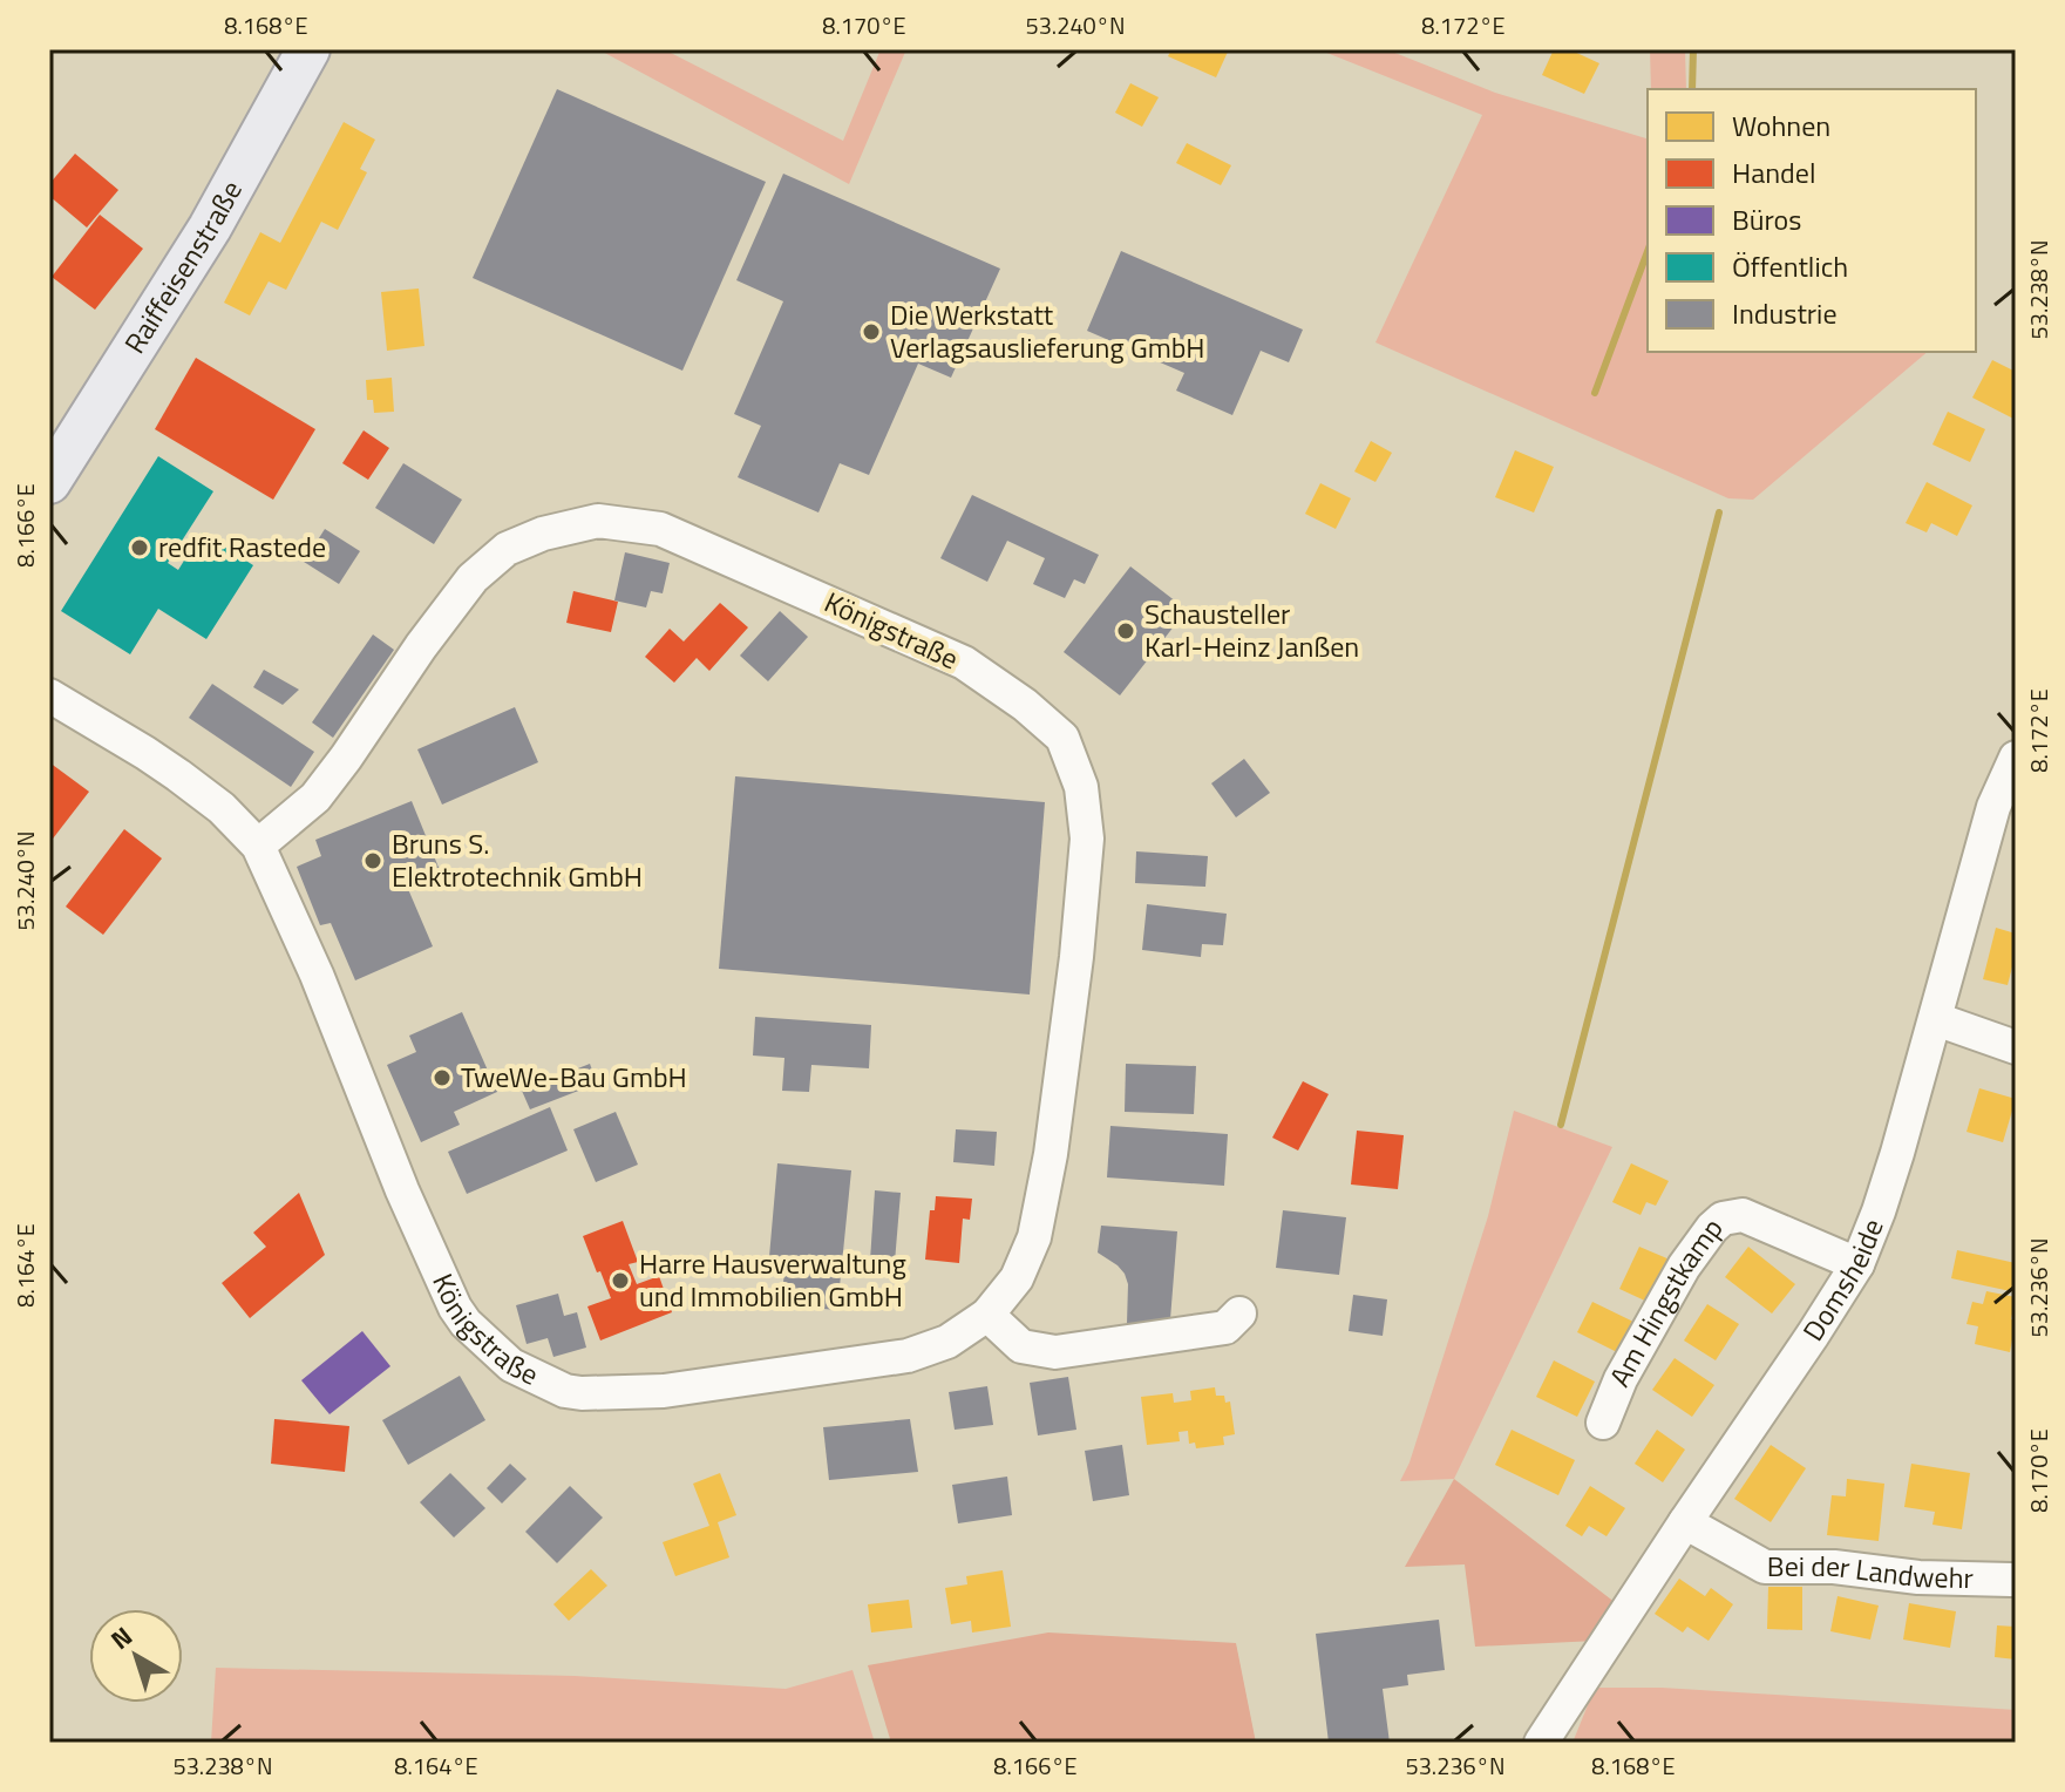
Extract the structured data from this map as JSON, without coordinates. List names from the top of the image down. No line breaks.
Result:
{"streets":{"main road":["Raiffeisenstraße"],"street":["Königstraße","Domsheide","Am Hingstkamp","Bei der Landwehr"]},"crossings":[["Domsheide","Am Hingstkamp"],["Domsheide","Bei der Landwehr"]],"places":["Die Werkstatt Verlagsauslieferung GmbH","redfit Rastede","Schausteller Karl-Heinz Janßen","Bruns S. Elektrotechnik GmbH","TweWe-Bau GmbH","Harre Hausverwaltung und Immobilien GmbH"],"legend":["Wohnen","Handel","Büros","Öffentlich","Industrie"],"north":"top left","coordinates":["8.168°E","8.170°E","53.240°N","8.172°E","53.238°N","8.166°E","8.164°E","53.236°N"]}
